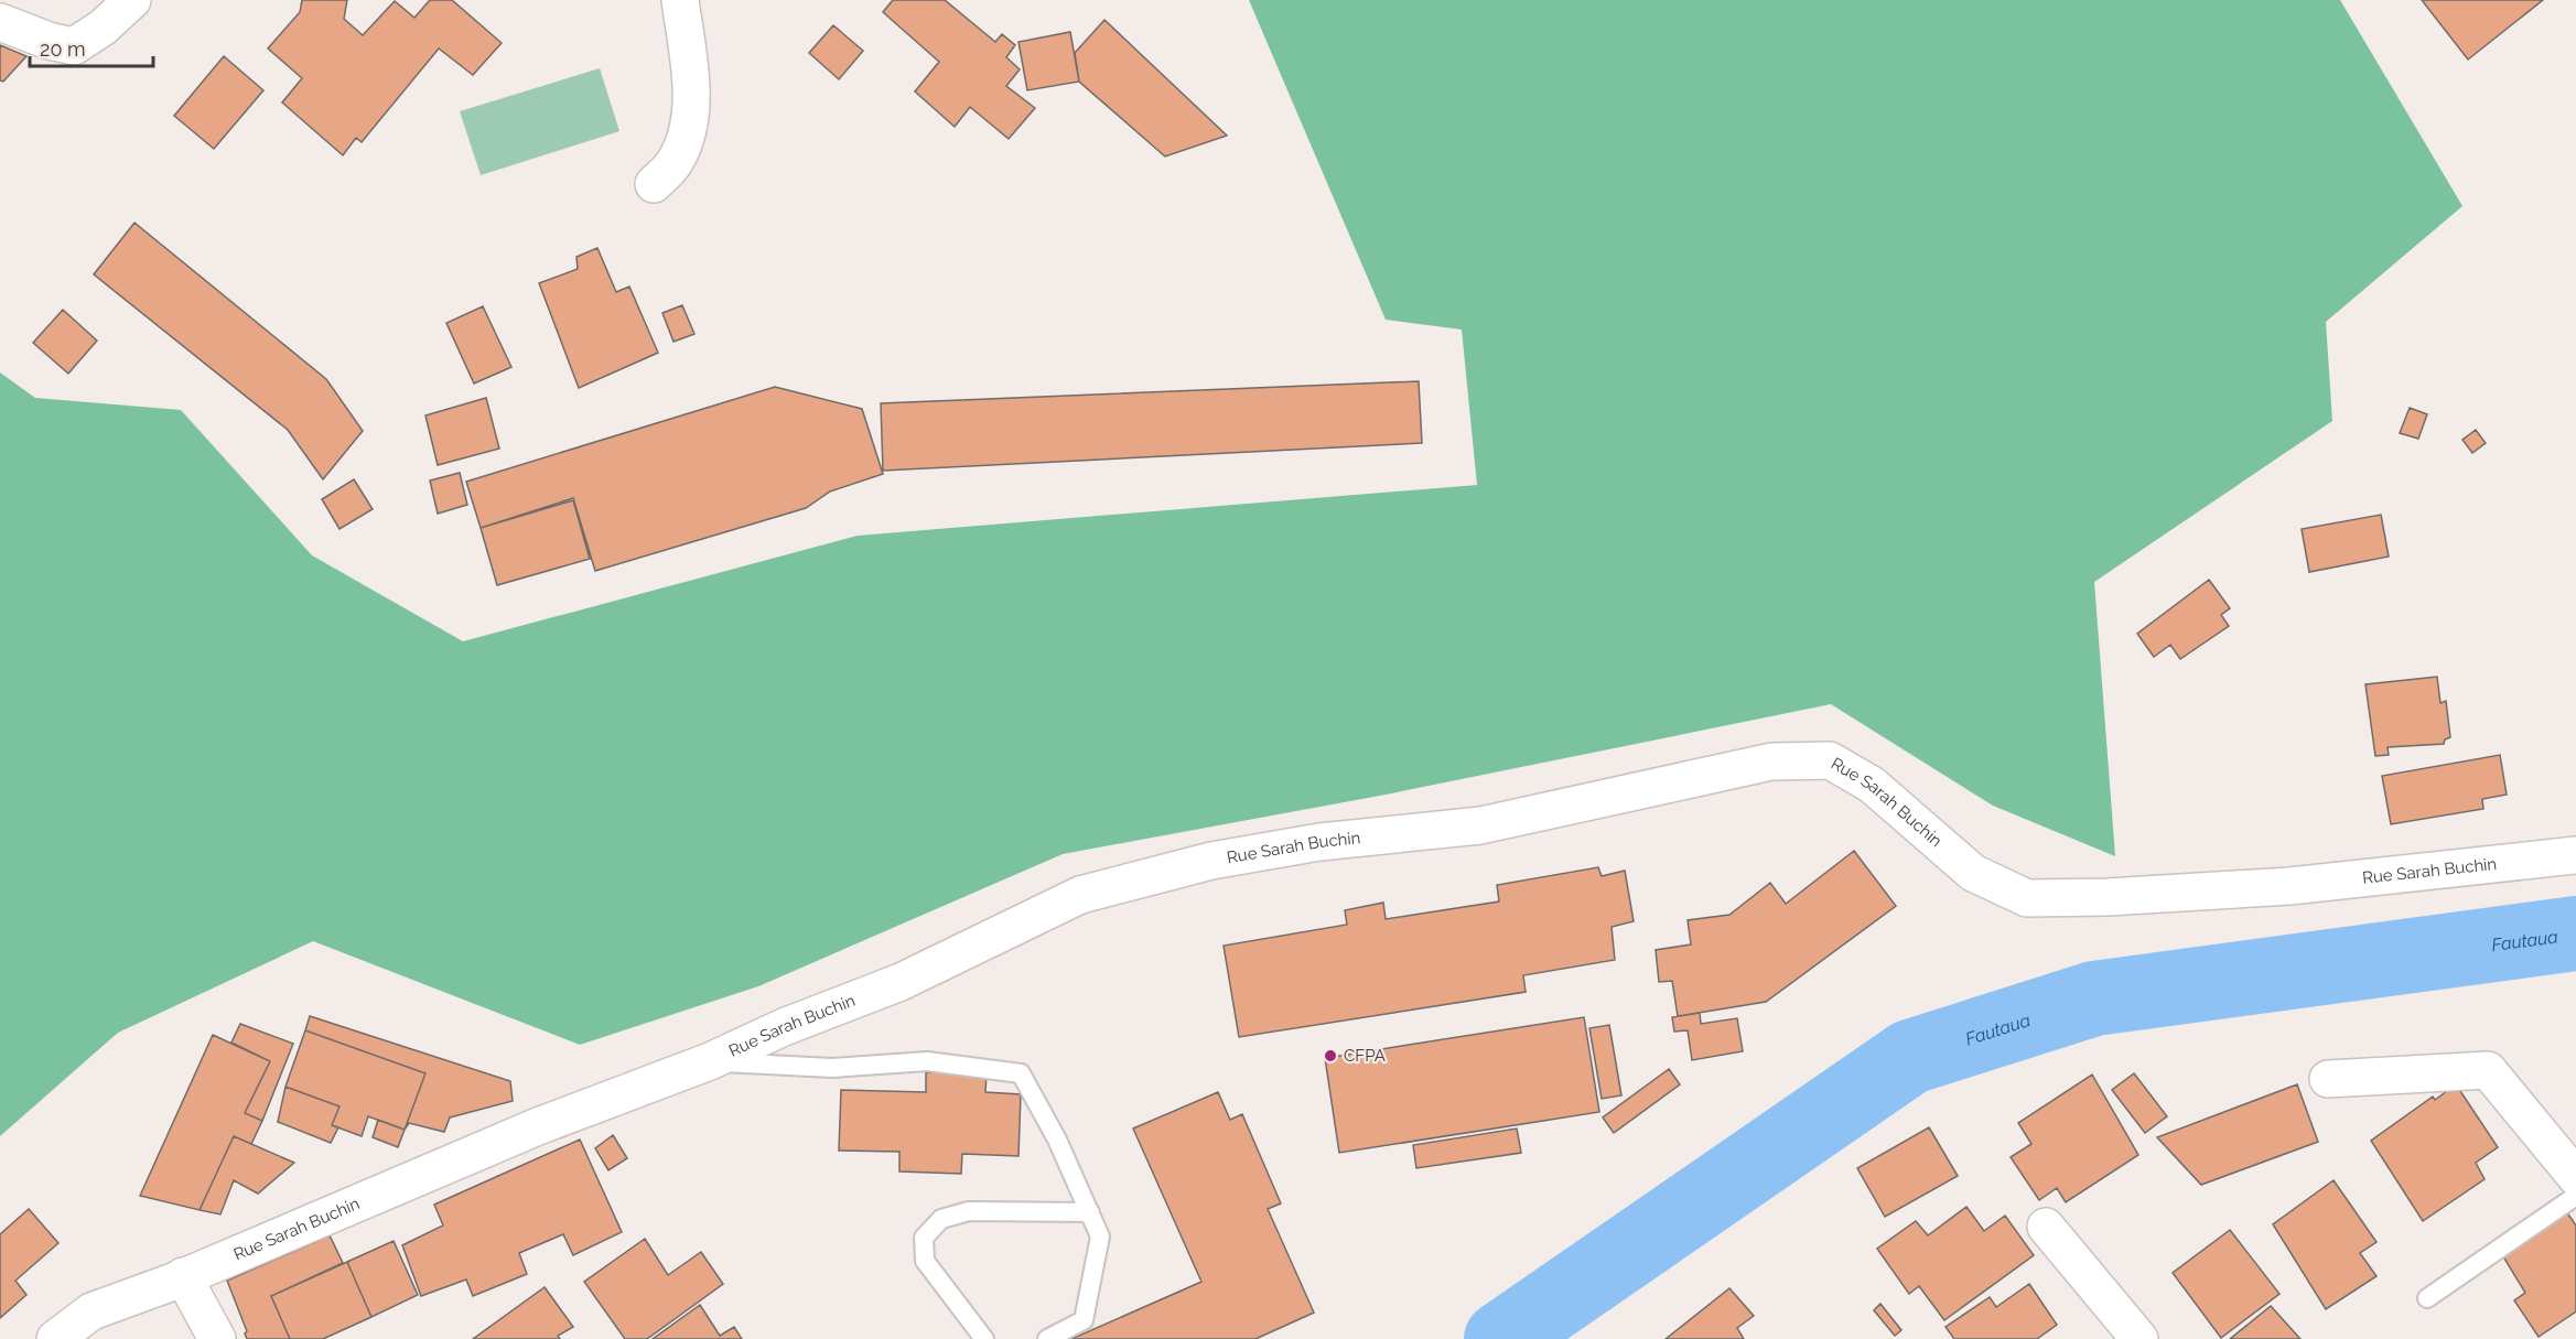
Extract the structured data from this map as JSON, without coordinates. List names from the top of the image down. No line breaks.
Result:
{"streets":{"street":["Rue Sarah Buchin"]},"water":["Fautaua"],"places":["CFPA"],"scale_bar":"20 m"}
